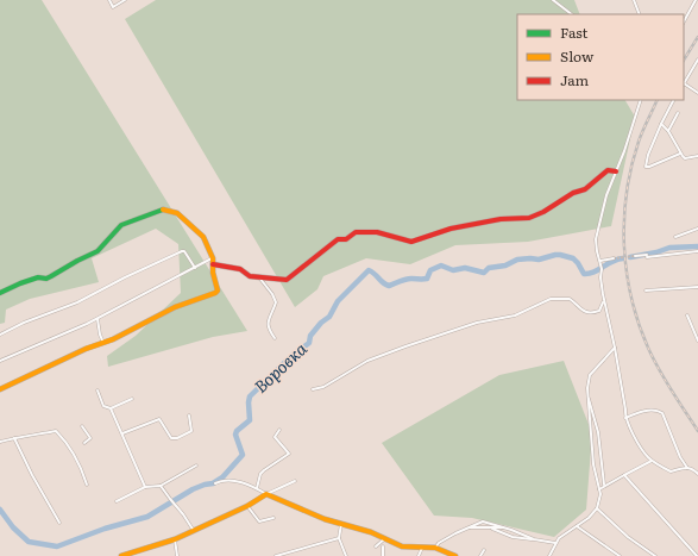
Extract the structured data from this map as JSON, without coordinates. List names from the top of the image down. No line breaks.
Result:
{"water":["Воровка"],"legend":["Fast","Slow","Jam"]}
